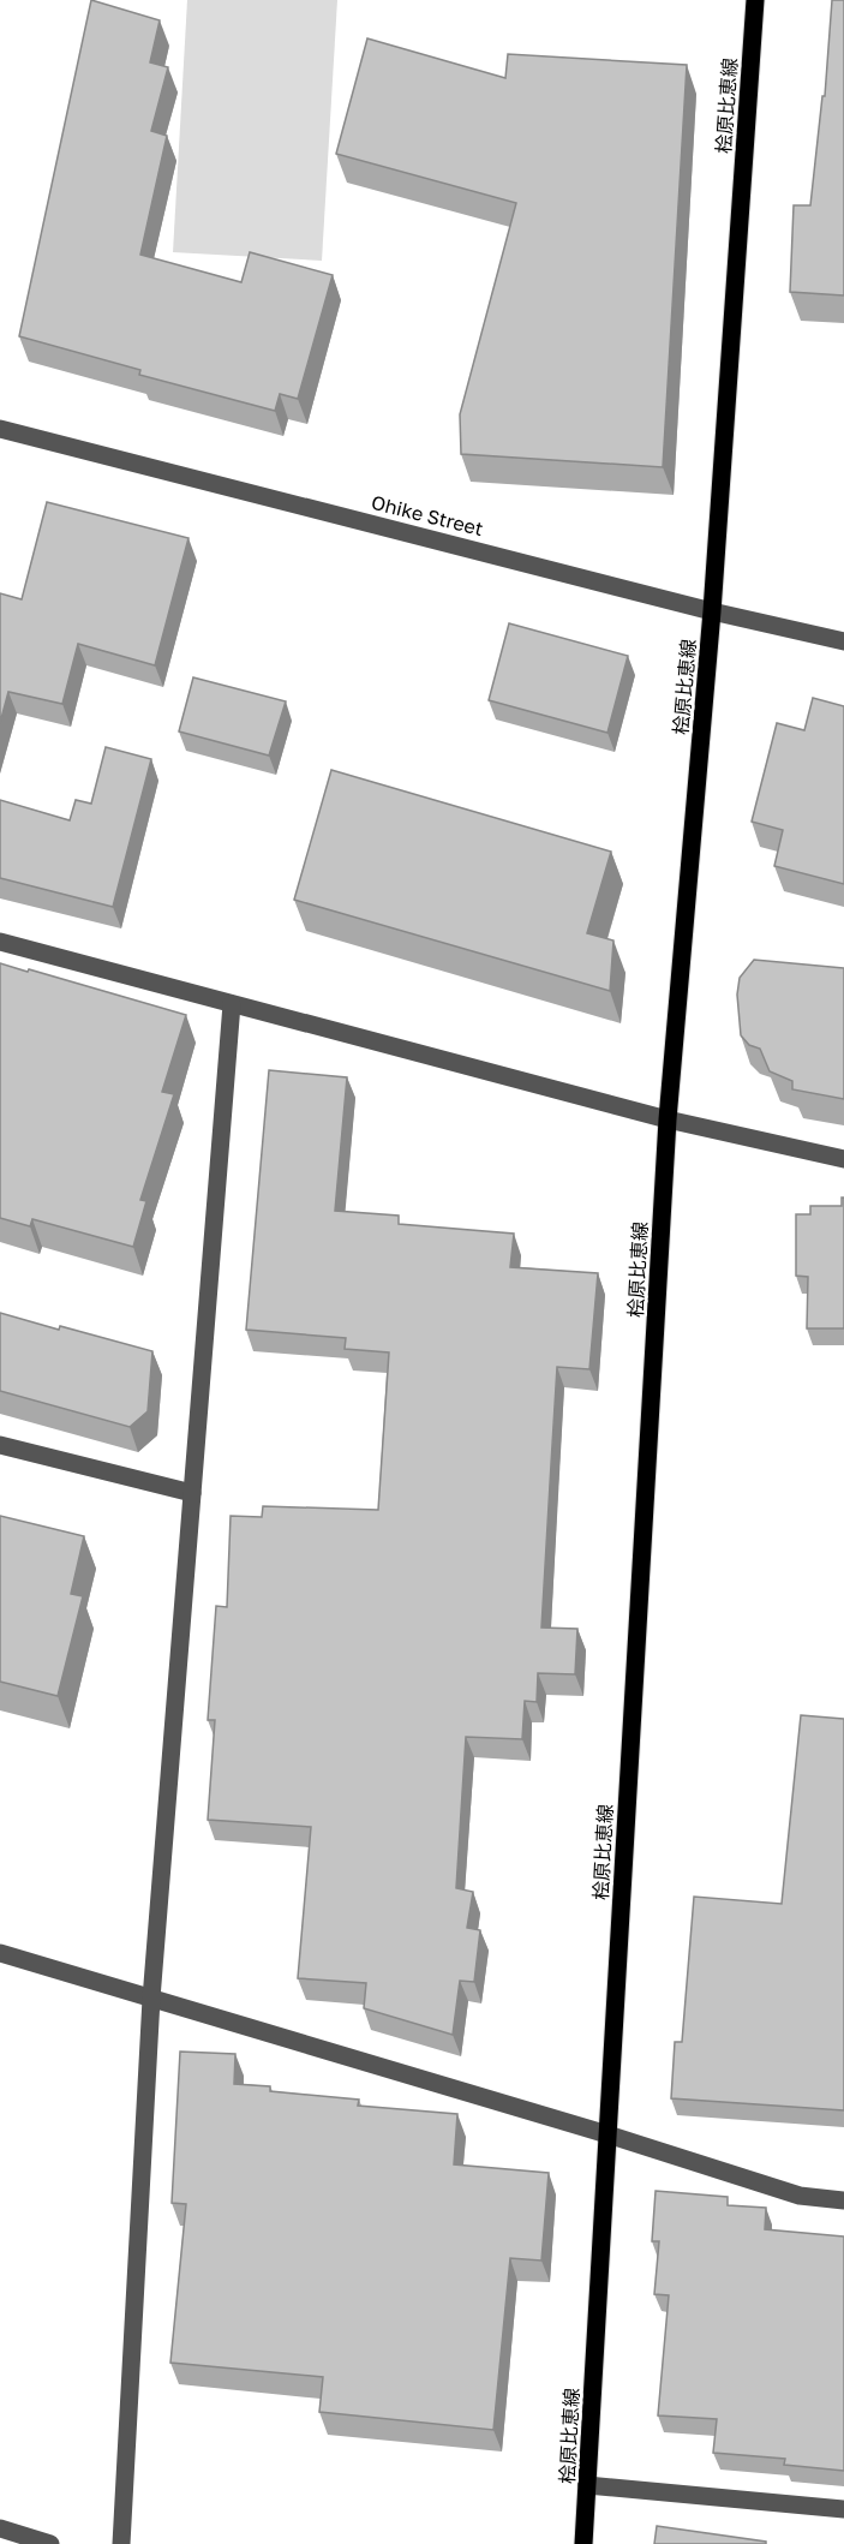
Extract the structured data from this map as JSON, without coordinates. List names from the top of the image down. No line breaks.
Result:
{"streets":{"main road":["桧原比恵線"],"street":["Ohike Street"]},"crossings":[["桧原比恵線","Ohike Street"]]}
